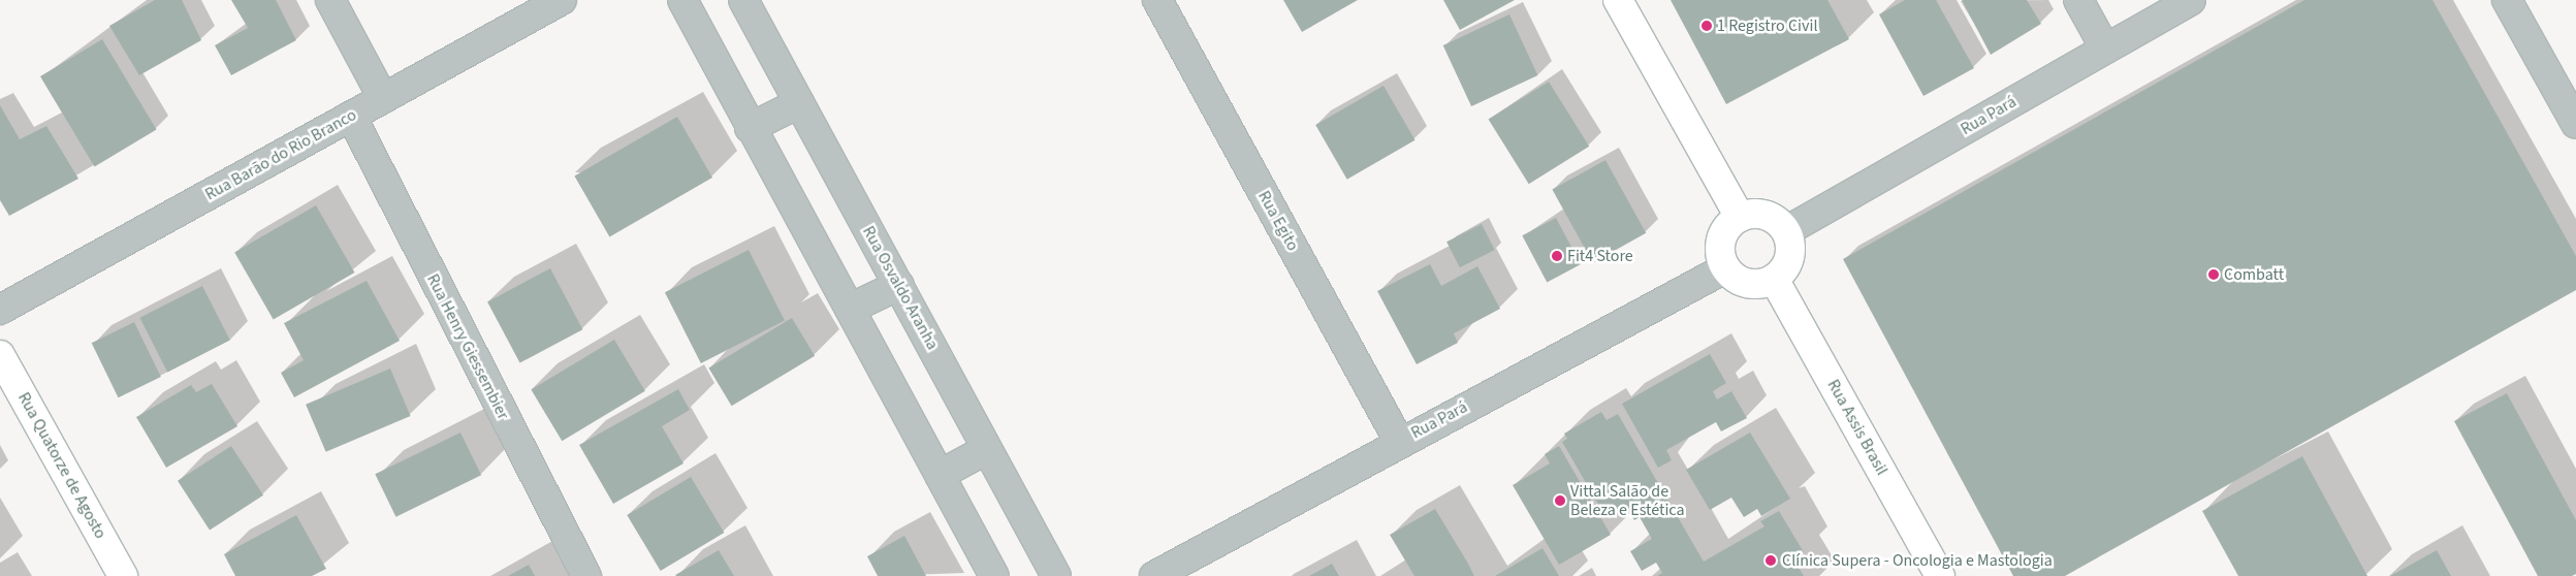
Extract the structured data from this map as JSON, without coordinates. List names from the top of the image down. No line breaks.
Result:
{"streets":{"street":["Rua Pará","Rua Barão do Rio Branco","Rua Egito","Rua Osvaldo Aranha","Rua Henry Giessembier","Rua Assis Brasil","Rua Quatorze de Agosto"]},"crossings":[["Rua Pará","Rua Egito"],["Rua Pará","Rua Assis Brasil"],["Rua Barão do Rio Branco","Rua Henry Giessembier"]],"places":["1 Registro Civil","Fit4 Store","Combatt","Vittal Salão de Beleza e Estética","Clínica Supera - Oncologia e Mastologia"]}
